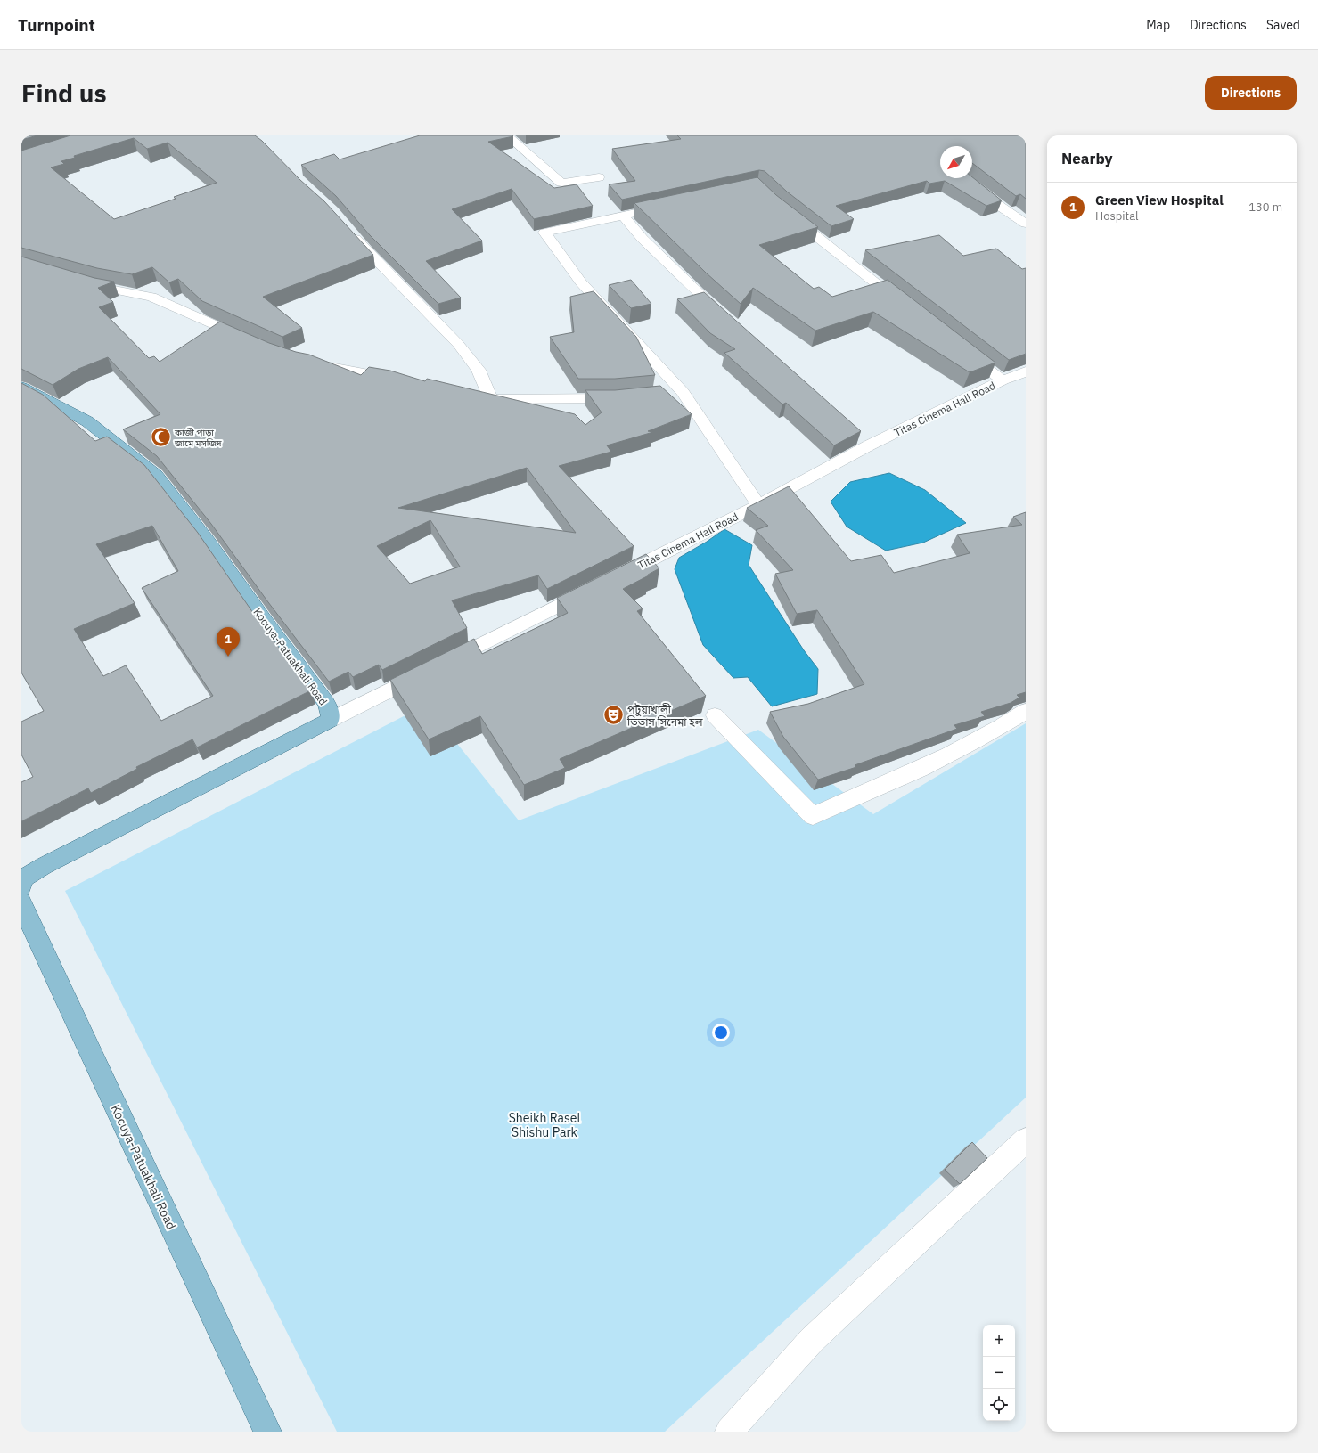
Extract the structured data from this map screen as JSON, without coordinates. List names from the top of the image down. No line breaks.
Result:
{"streets":{"main road":["Kocuya-Patuakhali Road"],"street":["Titas Cinema Hall Road"]},"parks":["Sheikh Rasel Shishu Park"],"places":{"mosque":["কাজী পাড়া জামে মসজিদ"],"theatre":["পটুয়াখালী তিতাস সিনেমা হল"]},"north":"bottom left","page":{"header":"Turnpoint","nav":["Map","Directions","Saved"],"buttons":"Directions","title":"Find us","heading":"Nearby","list":[{"mark":"1","name":"Green View Hospital","note":"Hospital","value":"130 m"}],"pins":"1","map_buttons":["+","−"]}}
